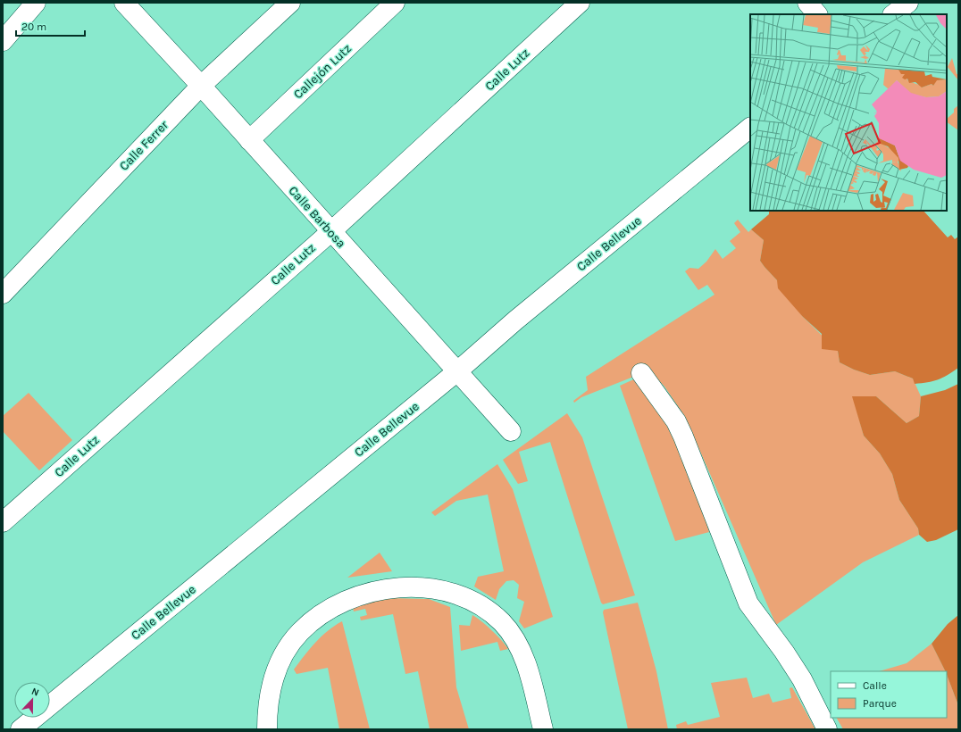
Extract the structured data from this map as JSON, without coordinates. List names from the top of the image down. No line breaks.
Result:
{"streets":{"street":["Calle Lutz","Callejón Lutz","Calle Ferrer","Calle Barbosa","Calle Bellevue"]},"crossings":[["Calle Lutz","Calle Barbosa"],["Callejón Lutz","Calle Barbosa"],["Calle Ferrer","Calle Barbosa"],["Calle Barbosa","Calle Bellevue"]],"legend":["Calle","Parque"],"scale_bar":"20 m","north":"top"}
